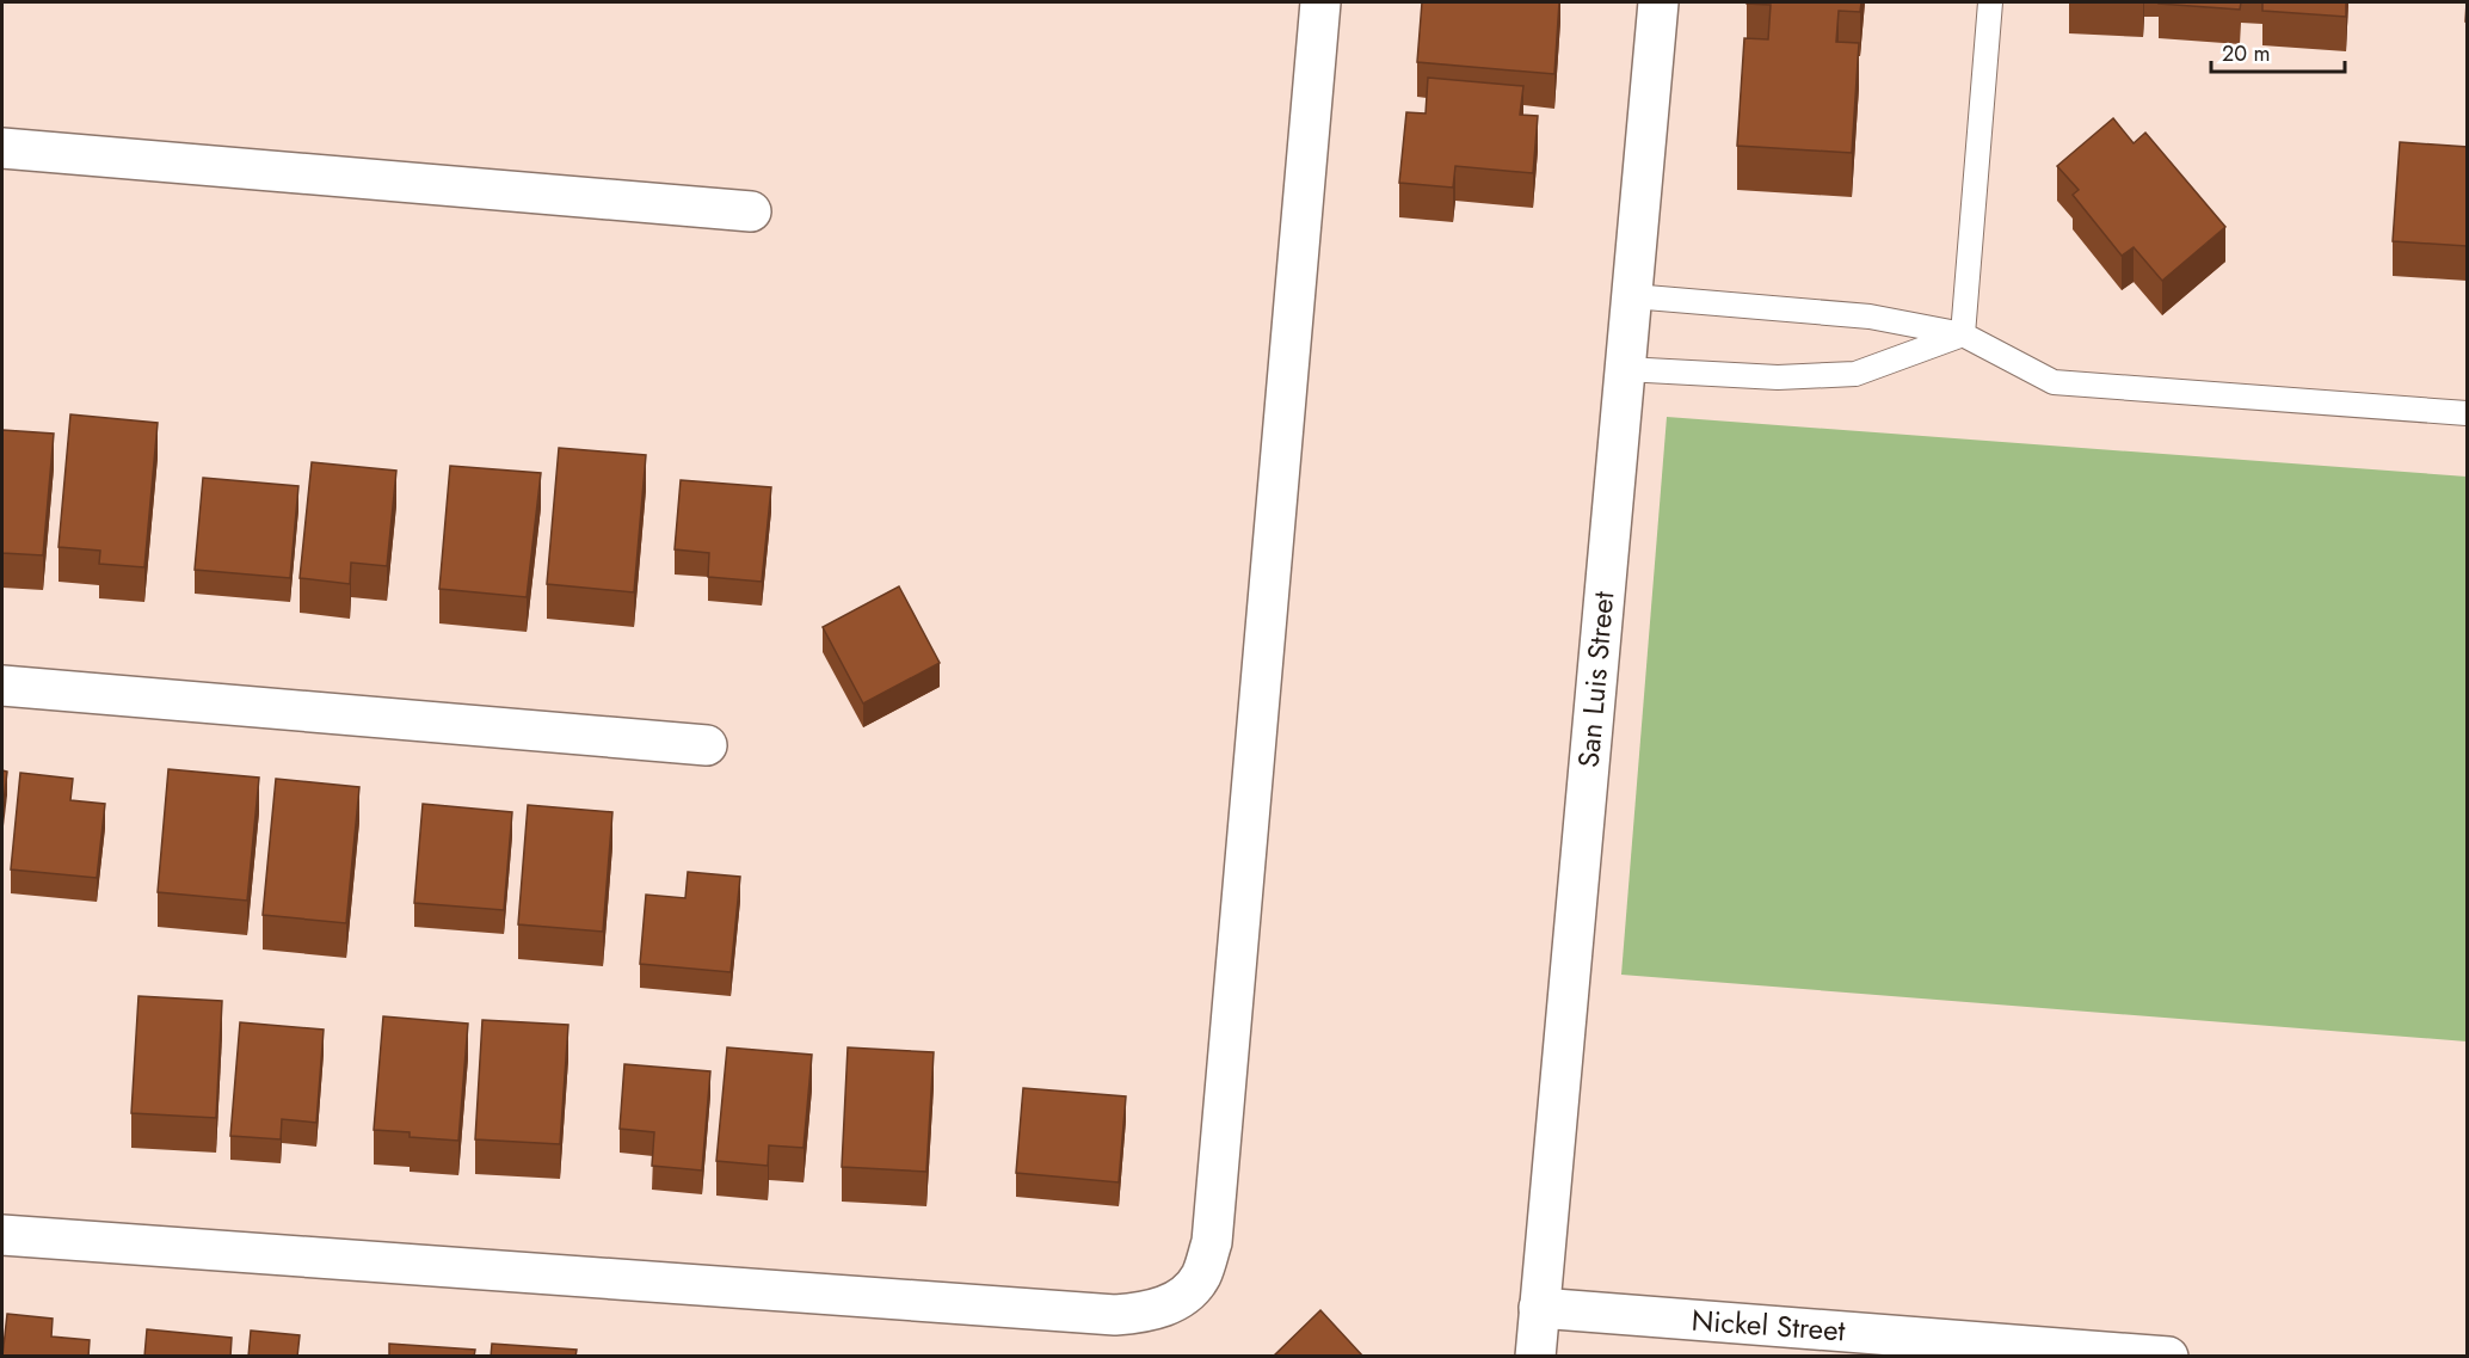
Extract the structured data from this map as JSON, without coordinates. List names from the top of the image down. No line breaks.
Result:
{"streets":{"street":["San Luis Street","Nickel Street"]},"crossings":[["San Luis Street","Nickel Street"]],"scale_bar":"20 m"}
